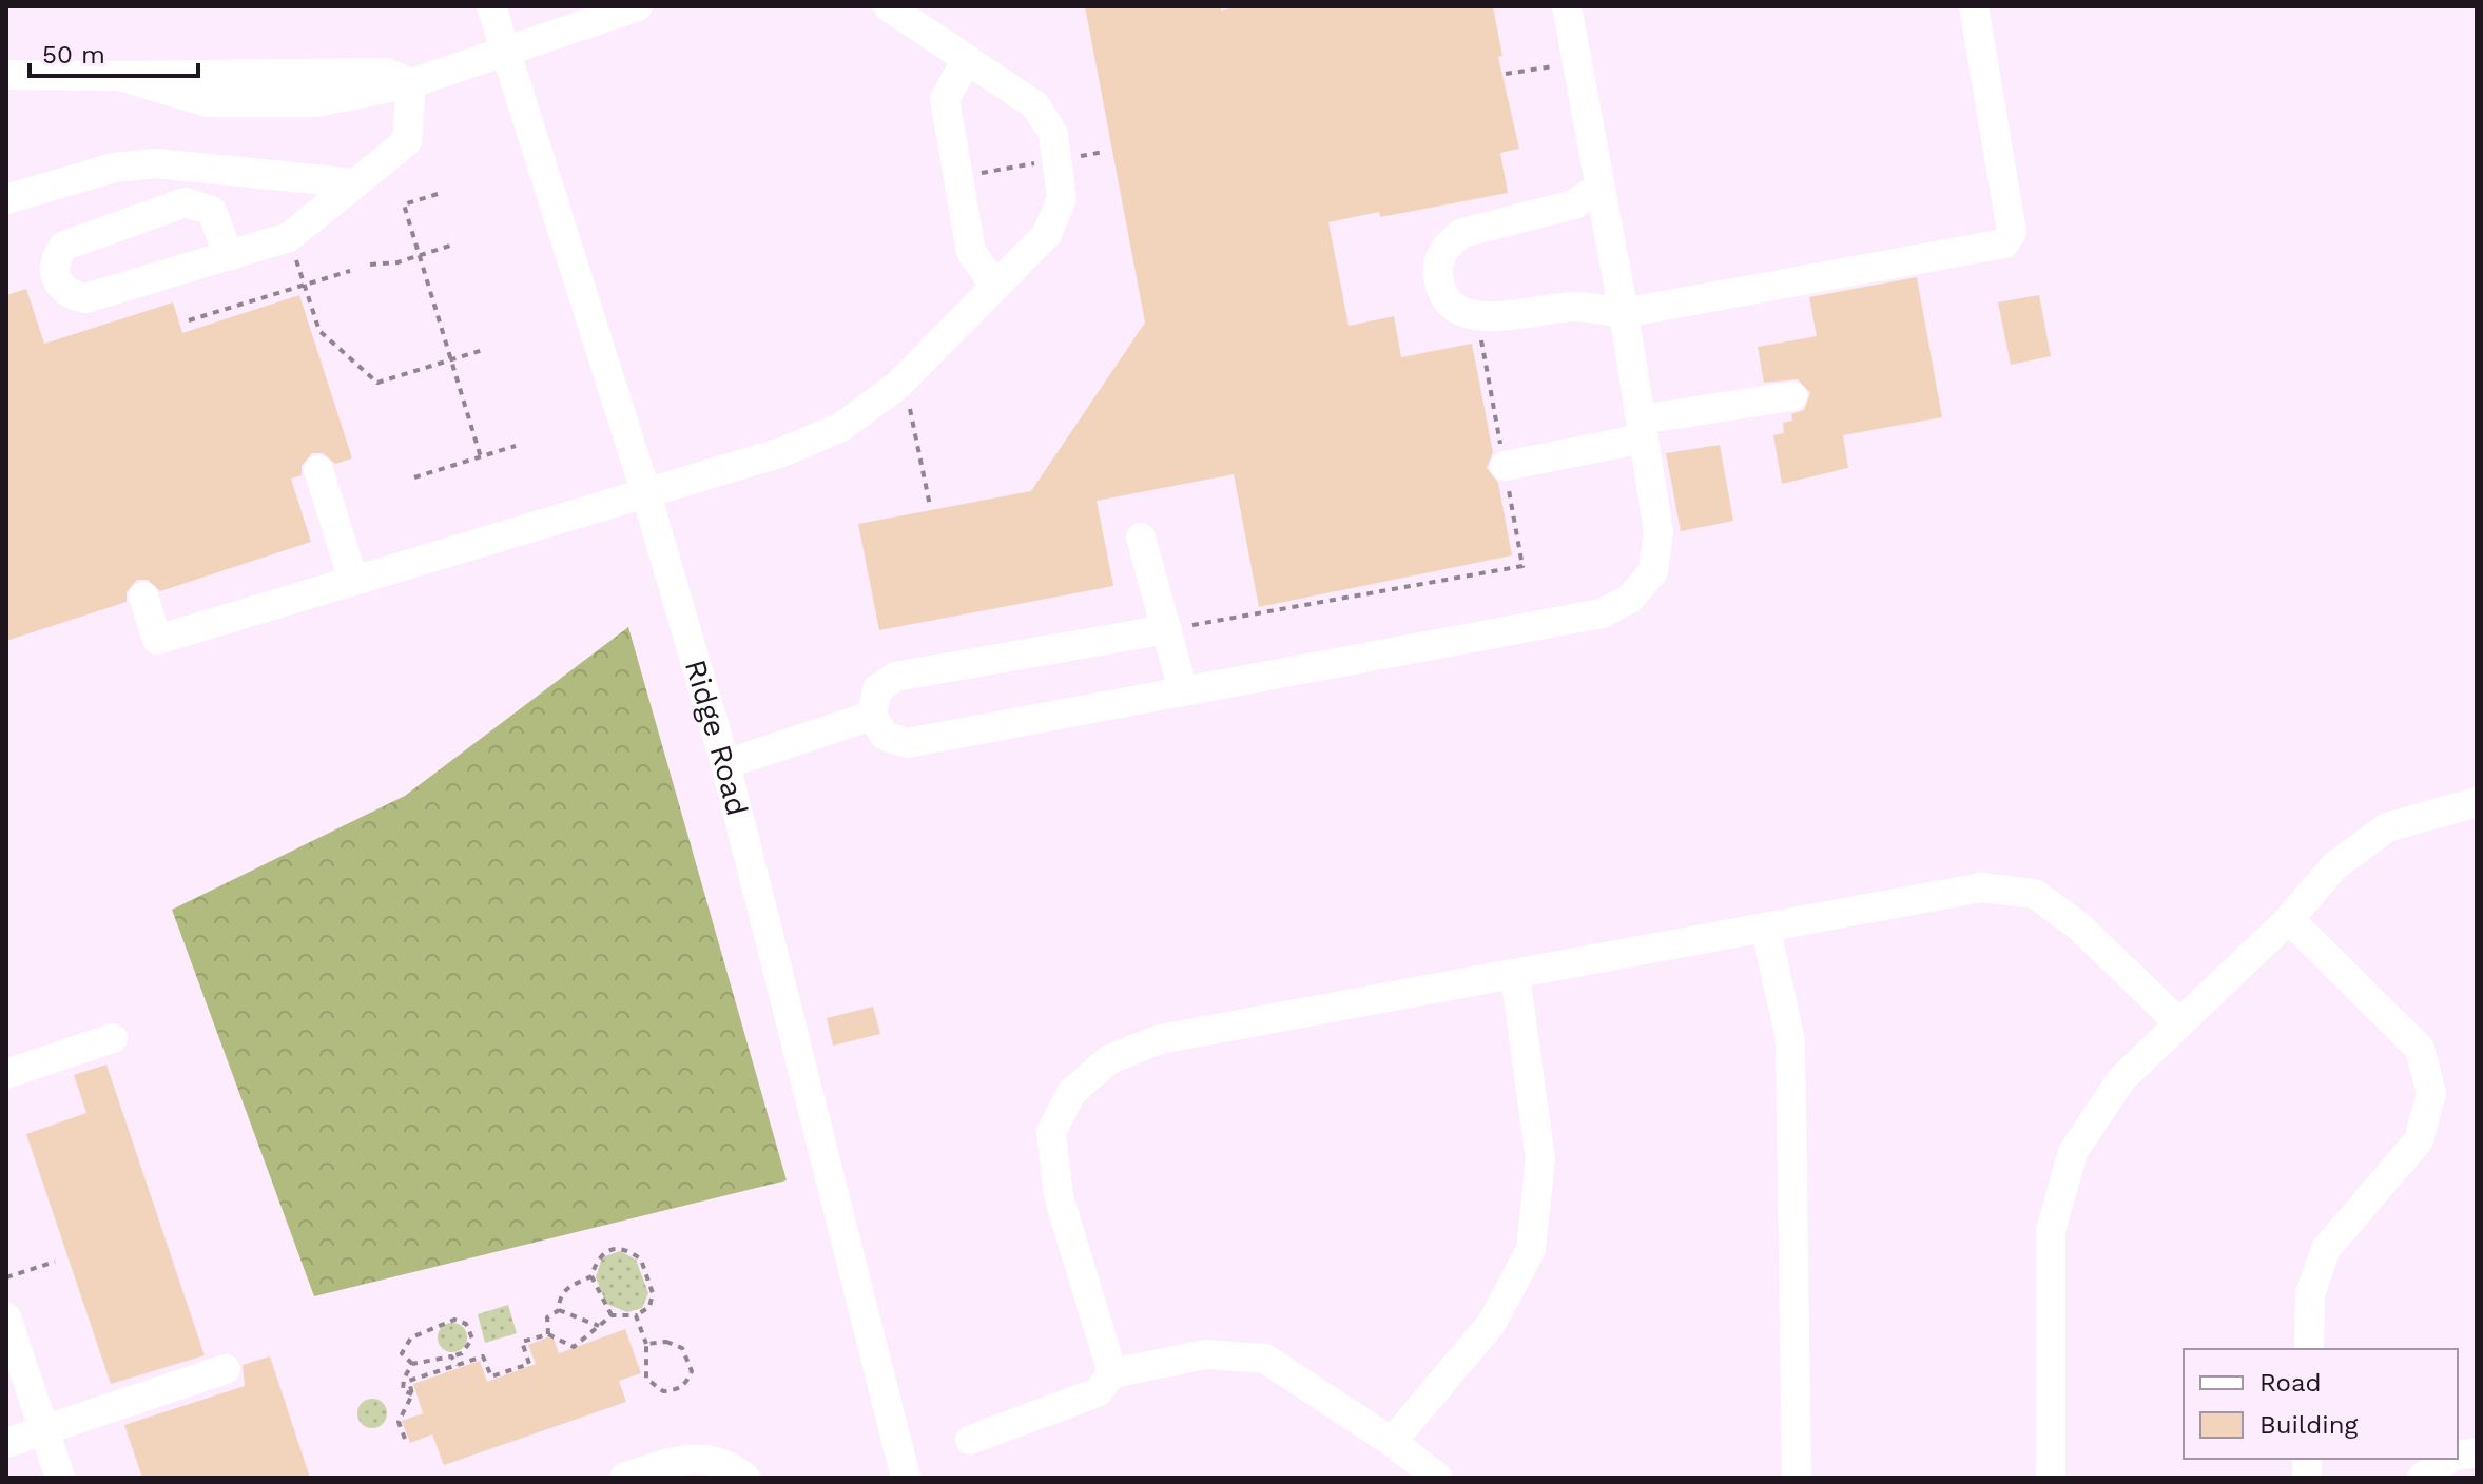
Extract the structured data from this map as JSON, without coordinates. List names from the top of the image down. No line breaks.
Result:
{"streets":{"street":["Ridge Road"]},"legend":["Road","Building"],"scale_bar":"50 m"}
